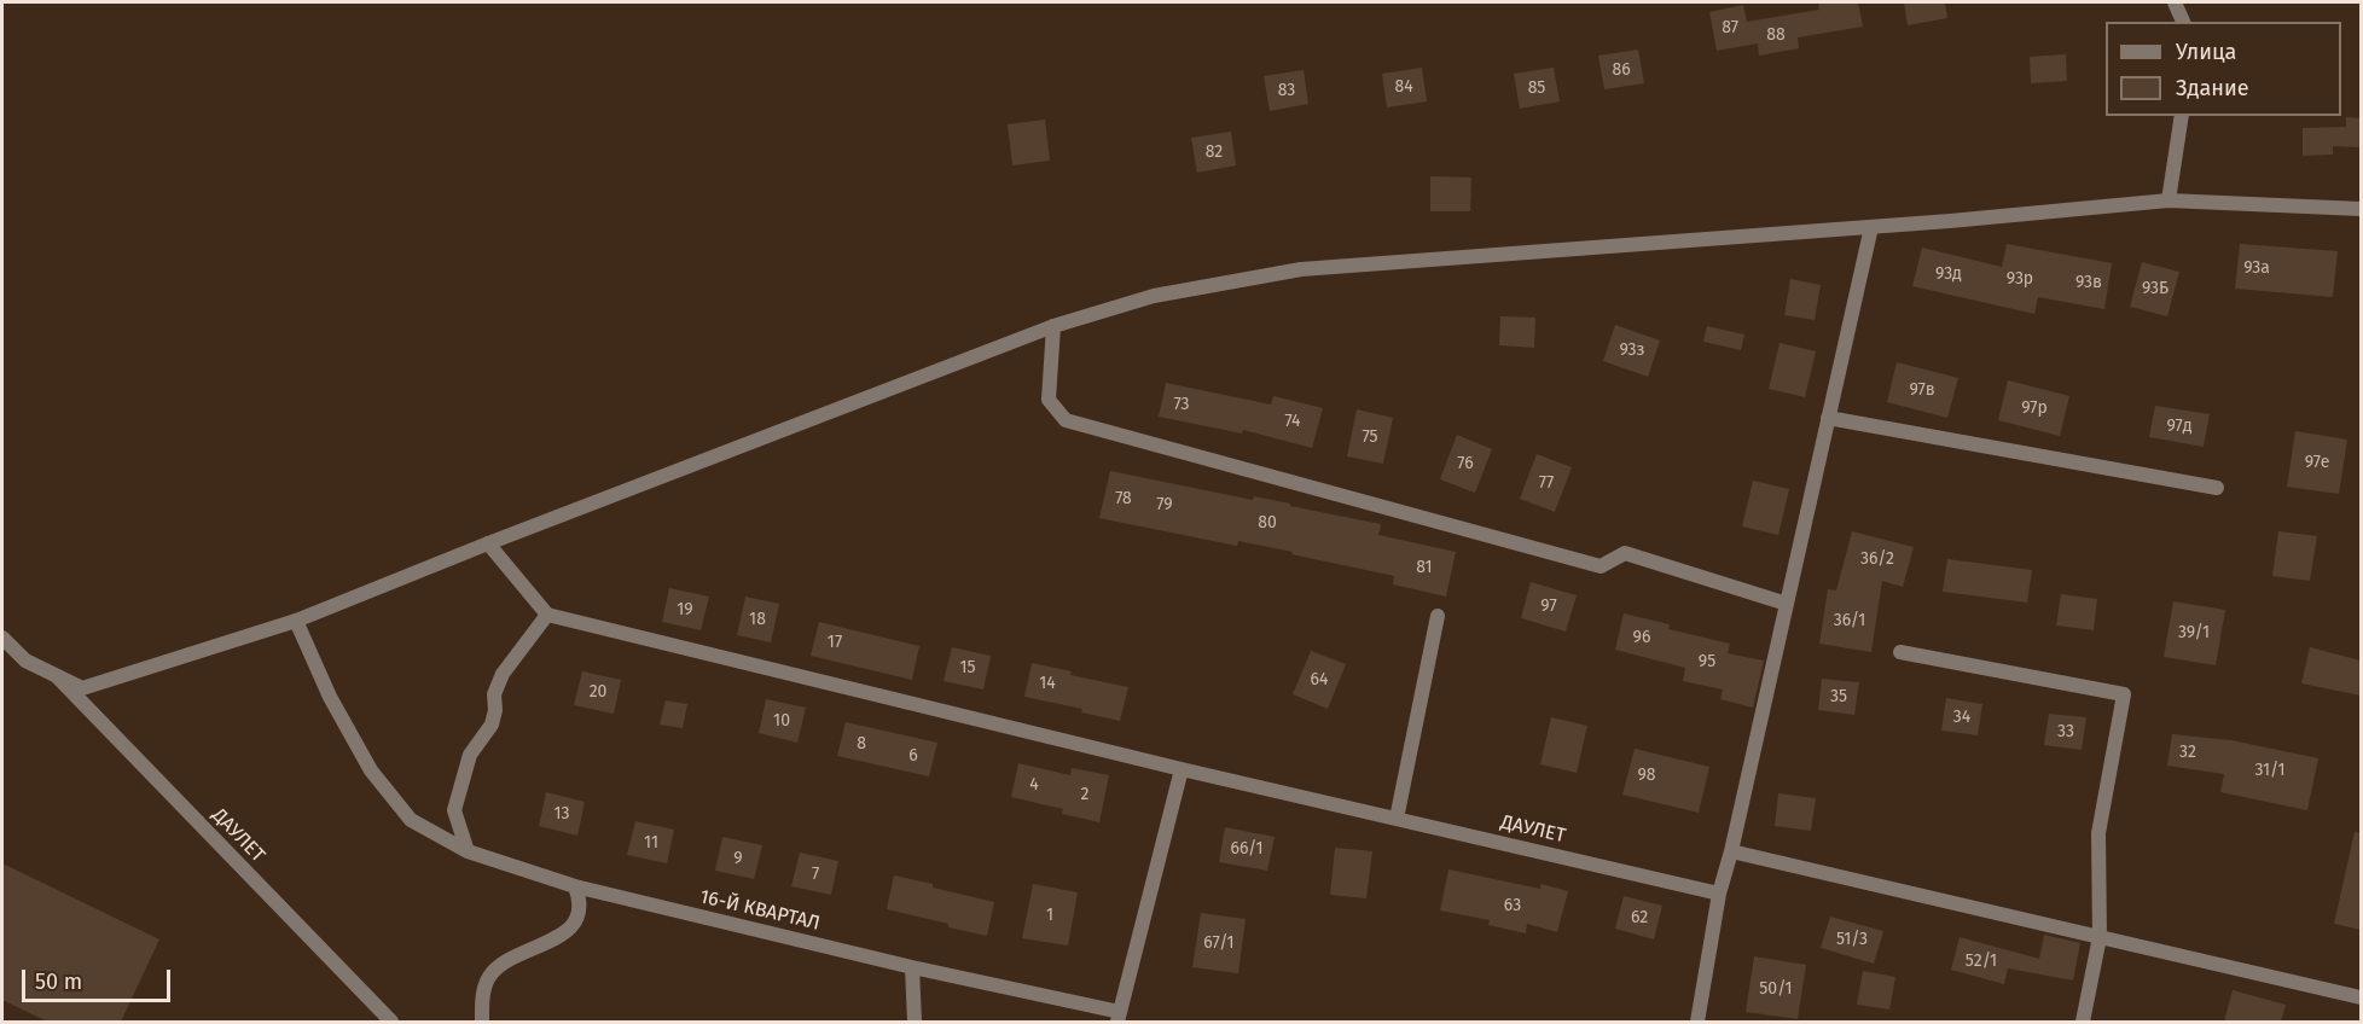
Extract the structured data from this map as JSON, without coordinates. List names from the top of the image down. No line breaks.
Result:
{"streets":{"street":["ДАУЛЕТ","16-Й КВАРТАЛ"]},"house_numbers":["87","88","86","84","85","83","82","93а","93д","93р","93в","93Б","93з","97в","73","97р","74","97д","75","97е","76","77","78","79","80","36/2","81","97","19","18","36/1","39/1","96","17","95","15","64","14","20","35","34","10","33","8","32","6","31/1","98","4","2","13","11","66/1","9","7","63","1","62","51/3","67/1","52/1","50/1"],"legend":["Улица","Здание"],"scale_bar":"50 m"}
